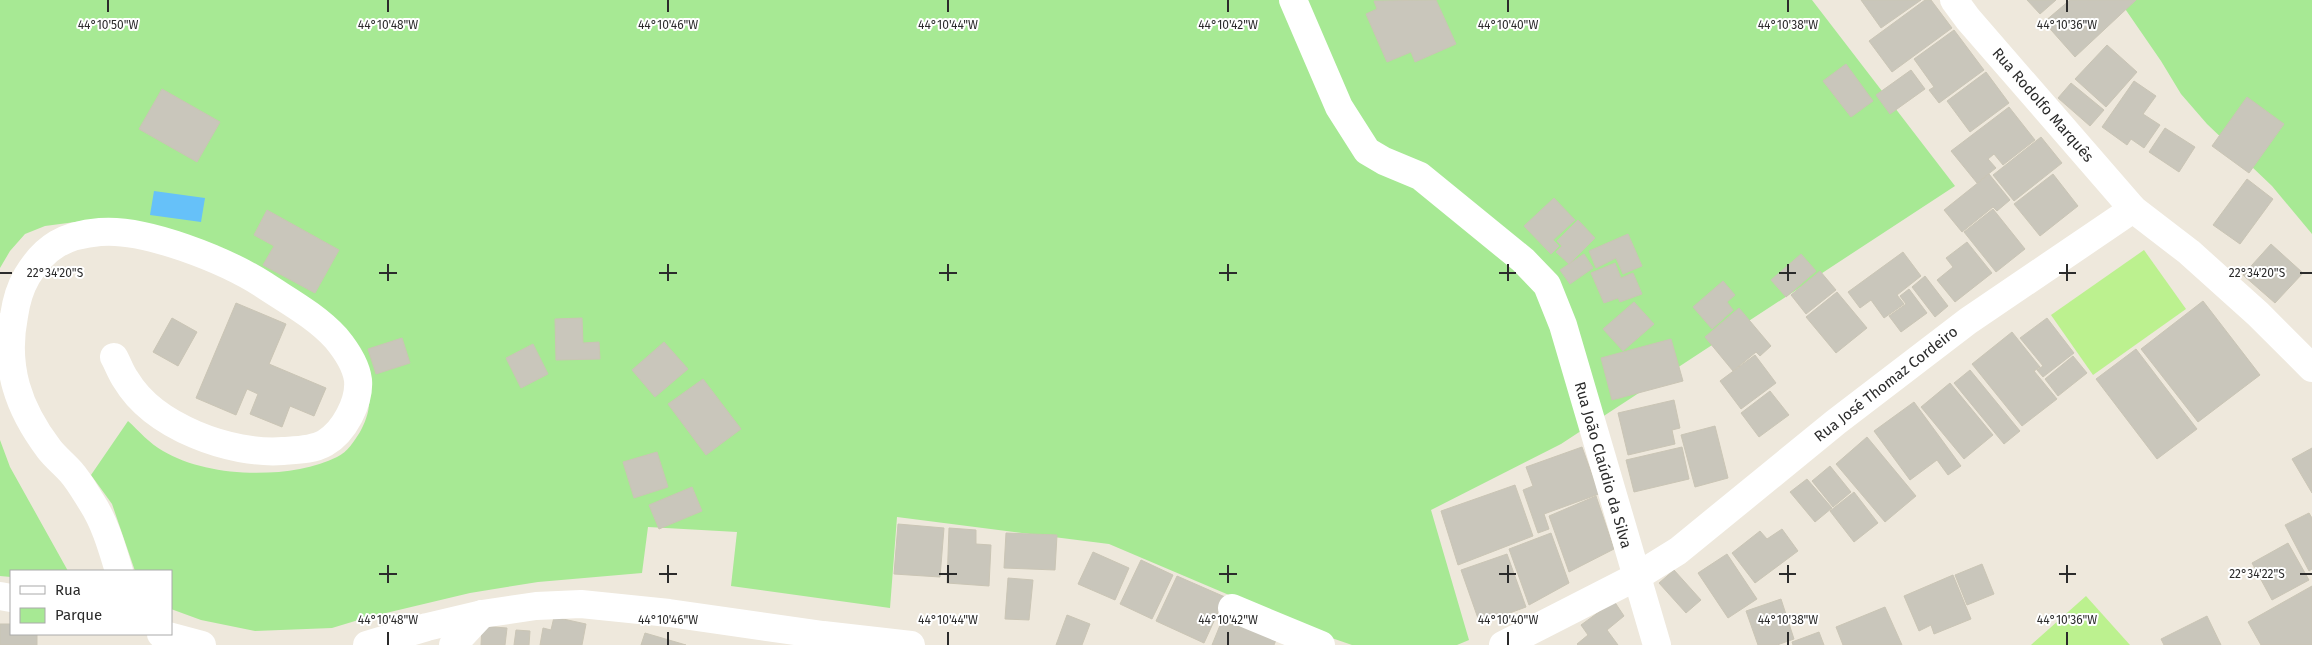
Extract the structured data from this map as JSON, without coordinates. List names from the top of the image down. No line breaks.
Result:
{"streets":{"street":["Rua Rodolfo Marquês","Rua José Thomaz Cordeiro","Rua João Claúdio da Silva"]},"crossings":[["Rua Rodolfo Marquês","Rua José Thomaz Cordeiro"],["Rua José Thomaz Cordeiro","Rua João Claúdio da Silva"]],"legend":["Rua","Parque"],"coordinates":["44°10'50\"W","44°10'48\"W","44°10'46\"W","44°10'44\"W","44°10'42\"W","44°10'40\"W","44°10'38\"W","44°10'36\"W","22°34'20\"S","22°34'22\"S"]}
